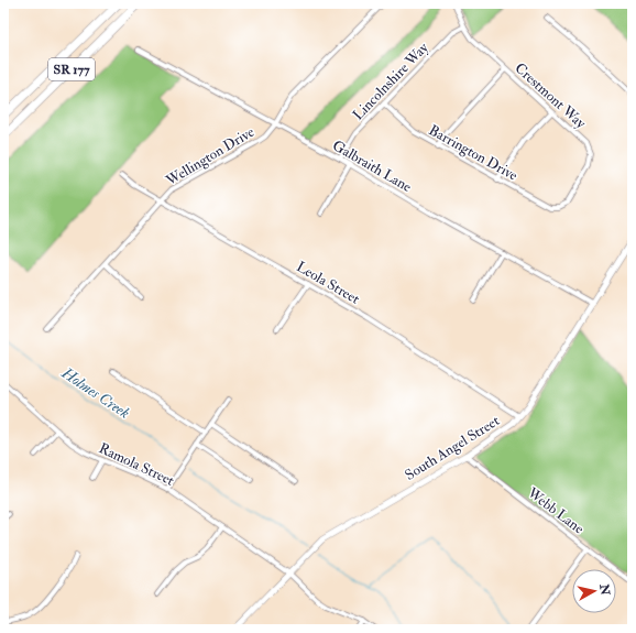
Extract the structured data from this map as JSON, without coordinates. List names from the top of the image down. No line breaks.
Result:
{"streets":{"highway":["SR 177"],"street":["Lincolnshire Way","Crestmont Way","Barrington Drive","Wellington Drive","Galbraith Lane","Leola Street","South Angel Street","Ramola Street","Webb Lane"]},"crossings":[["Lincolnshire Way","Crestmont Way"],["Lincolnshire Way","Barrington Drive"],["Lincolnshire Way","Galbraith Lane"],["Crestmont Way","Barrington Drive"],["Wellington Drive","Galbraith Lane"],["Wellington Drive","Leola Street"],["Galbraith Lane","South Angel Street"],["Leola Street","South Angel Street"],["South Angel Street","Ramola Street"],["South Angel Street","Webb Lane"]],"water":["Holmes Creek"],"north":"right"}
